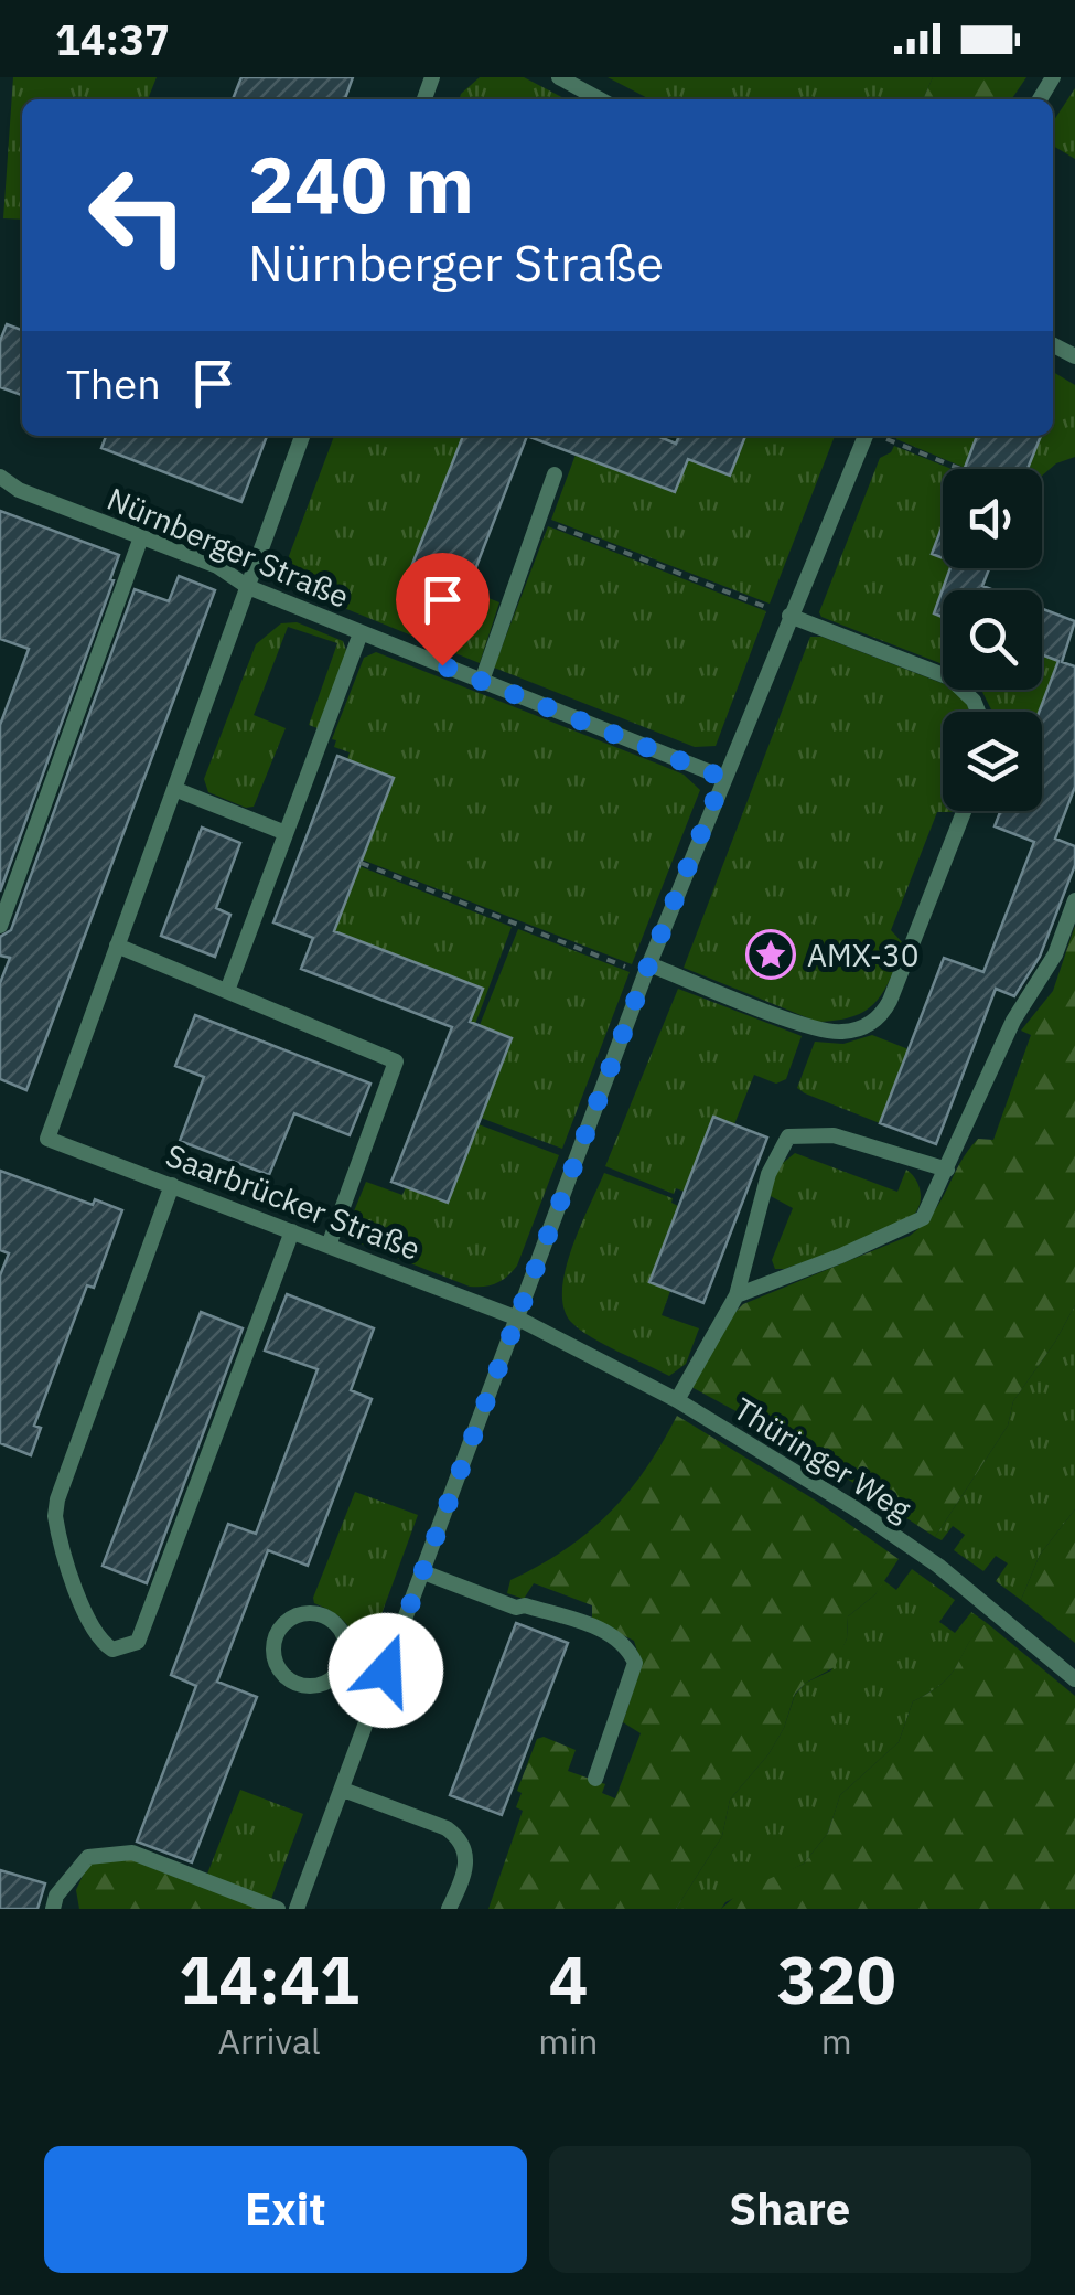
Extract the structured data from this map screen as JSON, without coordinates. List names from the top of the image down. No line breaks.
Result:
{"streets":{"lane":["Nürnberger Straße","Saarbrücker Straße","Thüringer Weg"]},"crossings":[["Saarbrücker Straße","Thüringer Weg"]],"places":{"place":["AMX-30"]},"page":{"status":"14:37","turn":["240 m","Nürnberger Straße"],"then":"Then","eta":["14:41","Arrival","4","min","320","m"],"buttons":["Exit","Share"]}}
